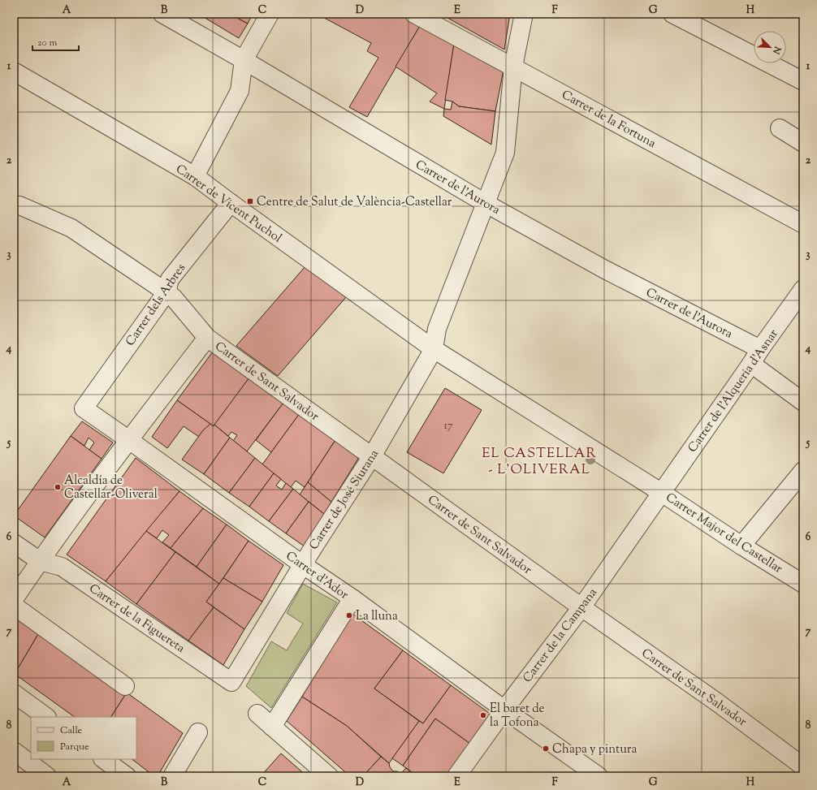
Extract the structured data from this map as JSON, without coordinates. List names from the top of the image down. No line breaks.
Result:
{"streets":{"street":["Carrer de la Fortuna","Carrer de l'Aurora","Carrer de Vicent Puchol","Carrer dels Arbres","Carrer de Sant Salvador","Carrer de l'Alqueria d'Asnar","Carrer de José Siurana","Carrer Major del Castellar","Carrer d'Ador","Carrer de la Figuereta","Carrer de la Campana"]},"crossings":[["Carrer de l'Aurora","Carrer de l'Alqueria d'Asnar"],["Carrer de Vicent Puchol","Carrer dels Arbres"],["Carrer de Vicent Puchol","Carrer de l'Alqueria d'Asnar"],["Carrer de Vicent Puchol","Carrer de José Siurana"],["Carrer de Vicent Puchol","Carrer Major del Castellar"],["Carrer de Vicent Puchol","Carrer de la Campana"],["Carrer dels Arbres","Carrer de Sant Salvador"],["Carrer dels Arbres","Carrer d'Ador"],["Carrer de Sant Salvador","Carrer de José Siurana"],["Carrer de Sant Salvador","Carrer de la Campana"],["Carrer de l'Alqueria d'Asnar","Carrer Major del Castellar"],["Carrer de l'Alqueria d'Asnar","Carrer de la Campana"],["Carrer de José Siurana","Carrer d'Ador"],["Carrer de José Siurana","Carrer de la Figuereta"],["Carrer Major del Castellar","Carrer de la Campana"],["Carrer d'Ador","Carrer de la Campana"]],"districts":["EL CASTELLAR - L'OLIVERAL"],"places":{"transit":["Centre de Salut de València-Castellar"],"other":["Alcaldía de Castellar-Oliveral","La lluna","El baret de la Tofona","Chapa y pintura"]},"house_numbers":["17"],"legend":["Calle","Parque"],"scale_bar":"20 m","north":"bottom right","grid":{"columns":["A","B","C","D","E","F","G","H"],"rows":["1","2","3","4","5","6","7","8"]}}
